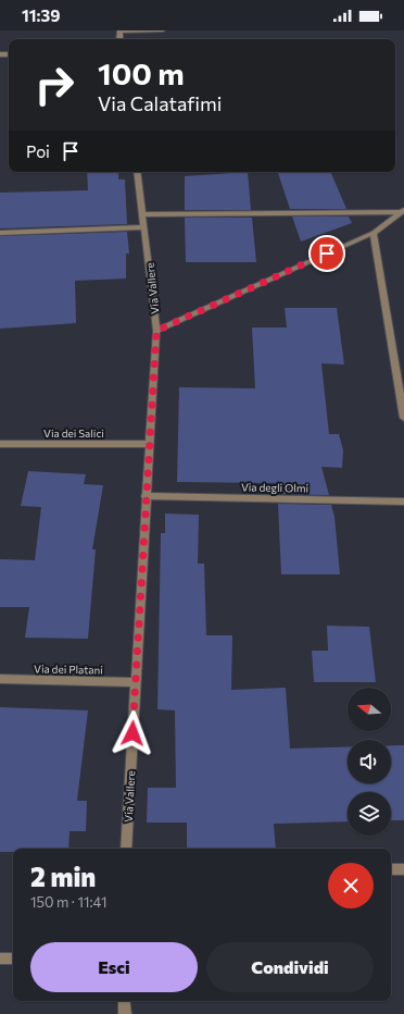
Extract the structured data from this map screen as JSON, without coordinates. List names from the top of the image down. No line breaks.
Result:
{"streets":{"street":["Via Vallere","Via dei Salici","Via degli Olmi","Via dei Platani"]},"crossings":[["Via Vallere","Via dei Salici"],["Via Vallere","Via degli Olmi"],["Via Vallere","Via dei Platani"]],"north":"left","page":{"status":"11:39","turn":["100 m","Via Calatafimi"],"then":"Poi","heading":["2 min","150 m · 11:41"],"buttons":["Esci","Condividi"]}}
